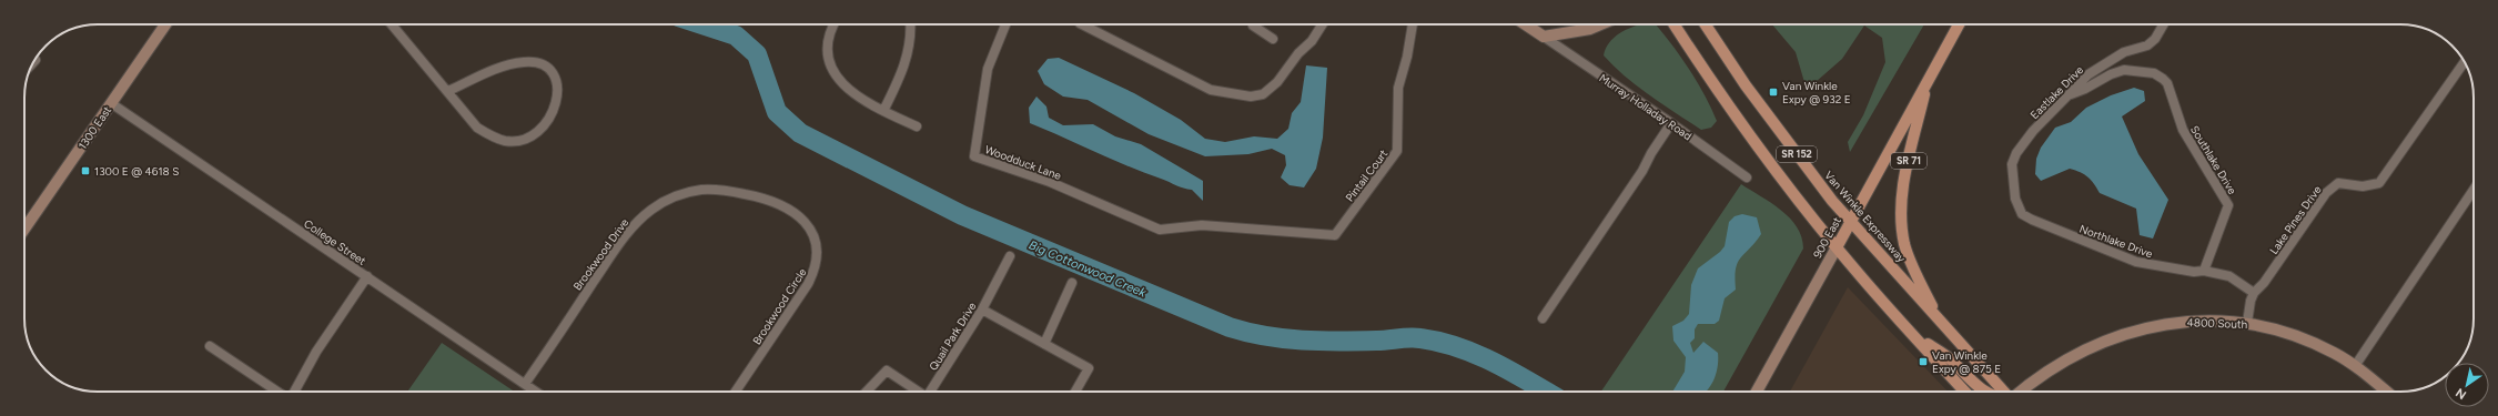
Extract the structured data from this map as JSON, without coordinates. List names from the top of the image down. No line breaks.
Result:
{"streets":{"main road":["Murray Holladay Road","1300 East","SR 152","SR 71","Van Winkle Expressway","900 East","4800 South"],"street":["Eastlake Drive","Southlake Drive","Woodduck Lane","Pintail Court","Lake Pines Drive","Northlake Drive","College Street","Brookwood Drive","Brookwood Circle","Quail Park Drive"]},"crossings":[["Eastlake Drive","Southlake Drive"],["Eastlake Drive","Northlake Drive"],["1300 East","College Street"],["SR 152","900 East"],["Southlake Drive","Northlake Drive"],["SR 71","Van Winkle Expressway"],["SR 71","900 East"],["Woodduck Lane","Pintail Court"],["Van Winkle Expressway","900 East"],["Lake Pines Drive","Northlake Drive"],["Lake Pines Drive","4800 South"],["College Street","Brookwood Drive"],["Brookwood Drive","Brookwood Circle"]],"water":["Big Cottonwood Creek"],"places":{"transit":["Van Winkle Expy @ 932 E","1300 E @ 4618 S","Van Winkle Expy @ 875 E"]},"north":"bottom left"}
